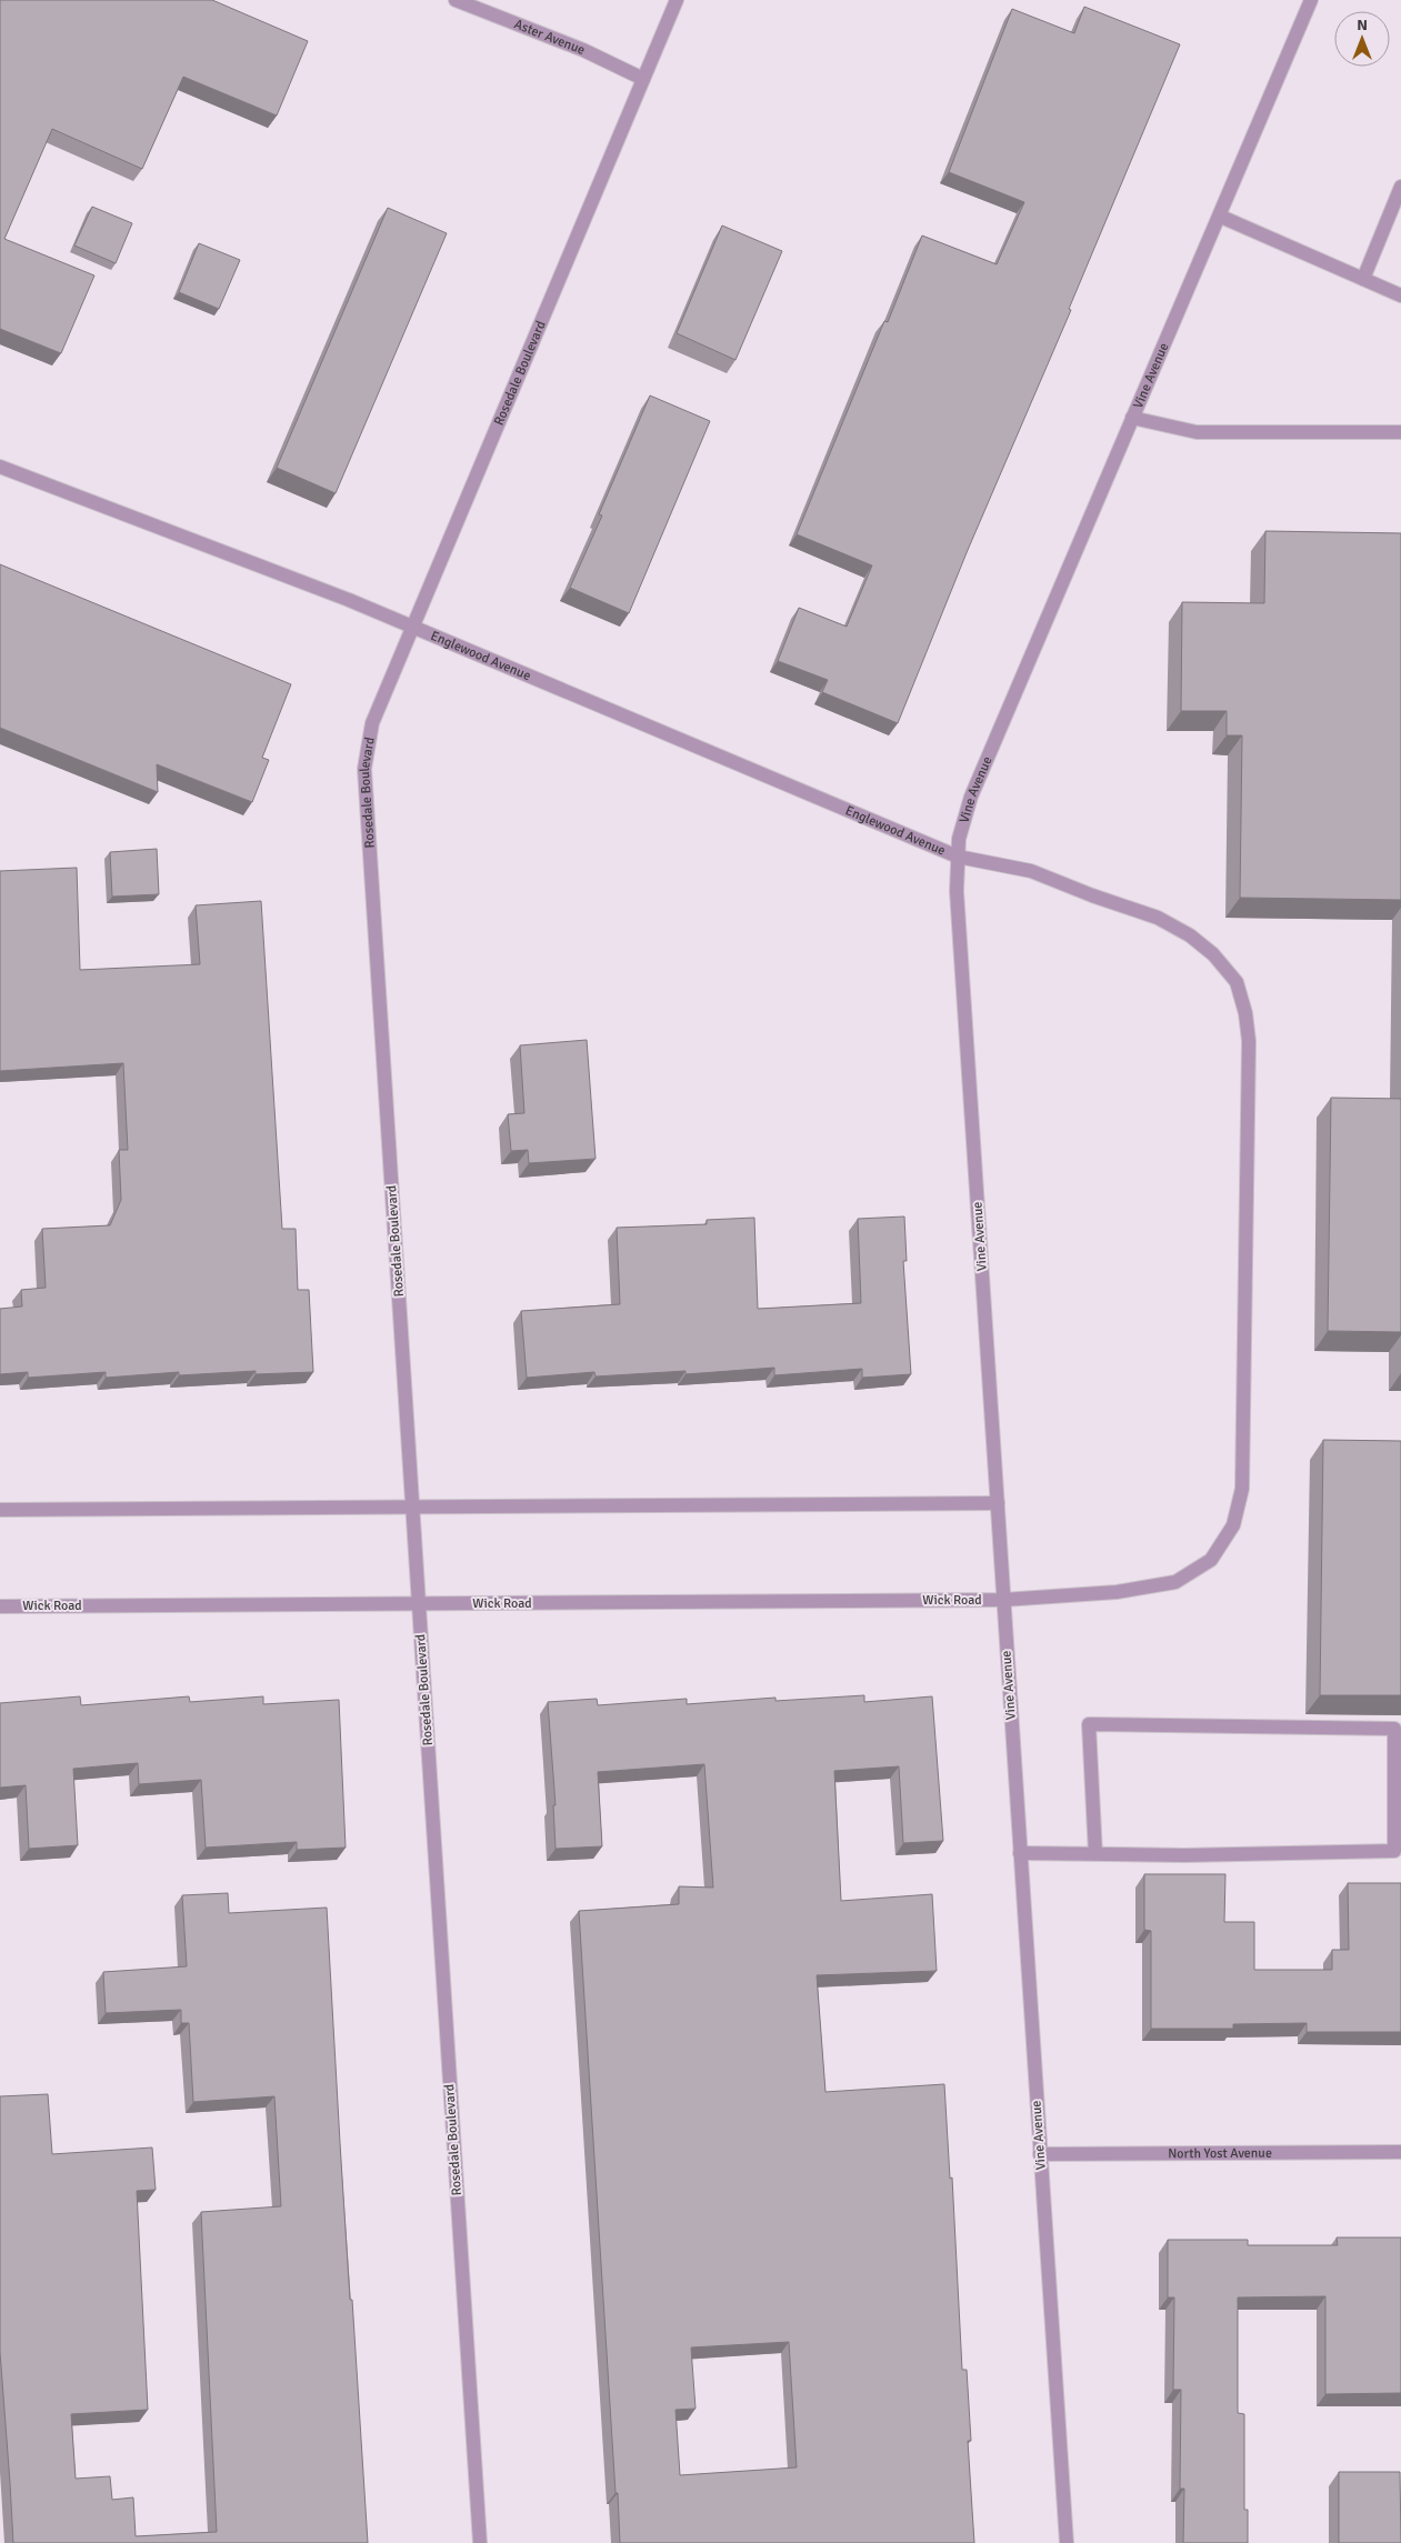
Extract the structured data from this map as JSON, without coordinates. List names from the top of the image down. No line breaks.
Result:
{"streets":{"street":["Aster Avenue","Rosedale Boulevard","Vine Avenue","Englewood Avenue","Wick Road","North Yost Avenue"]},"crossings":[["Aster Avenue","Rosedale Boulevard"],["Rosedale Boulevard","Englewood Avenue"],["Rosedale Boulevard","Wick Road"],["Vine Avenue","Englewood Avenue"],["Vine Avenue","Wick Road"],["Vine Avenue","North Yost Avenue"],["Englewood Avenue","Wick Road"]],"north":"top"}
